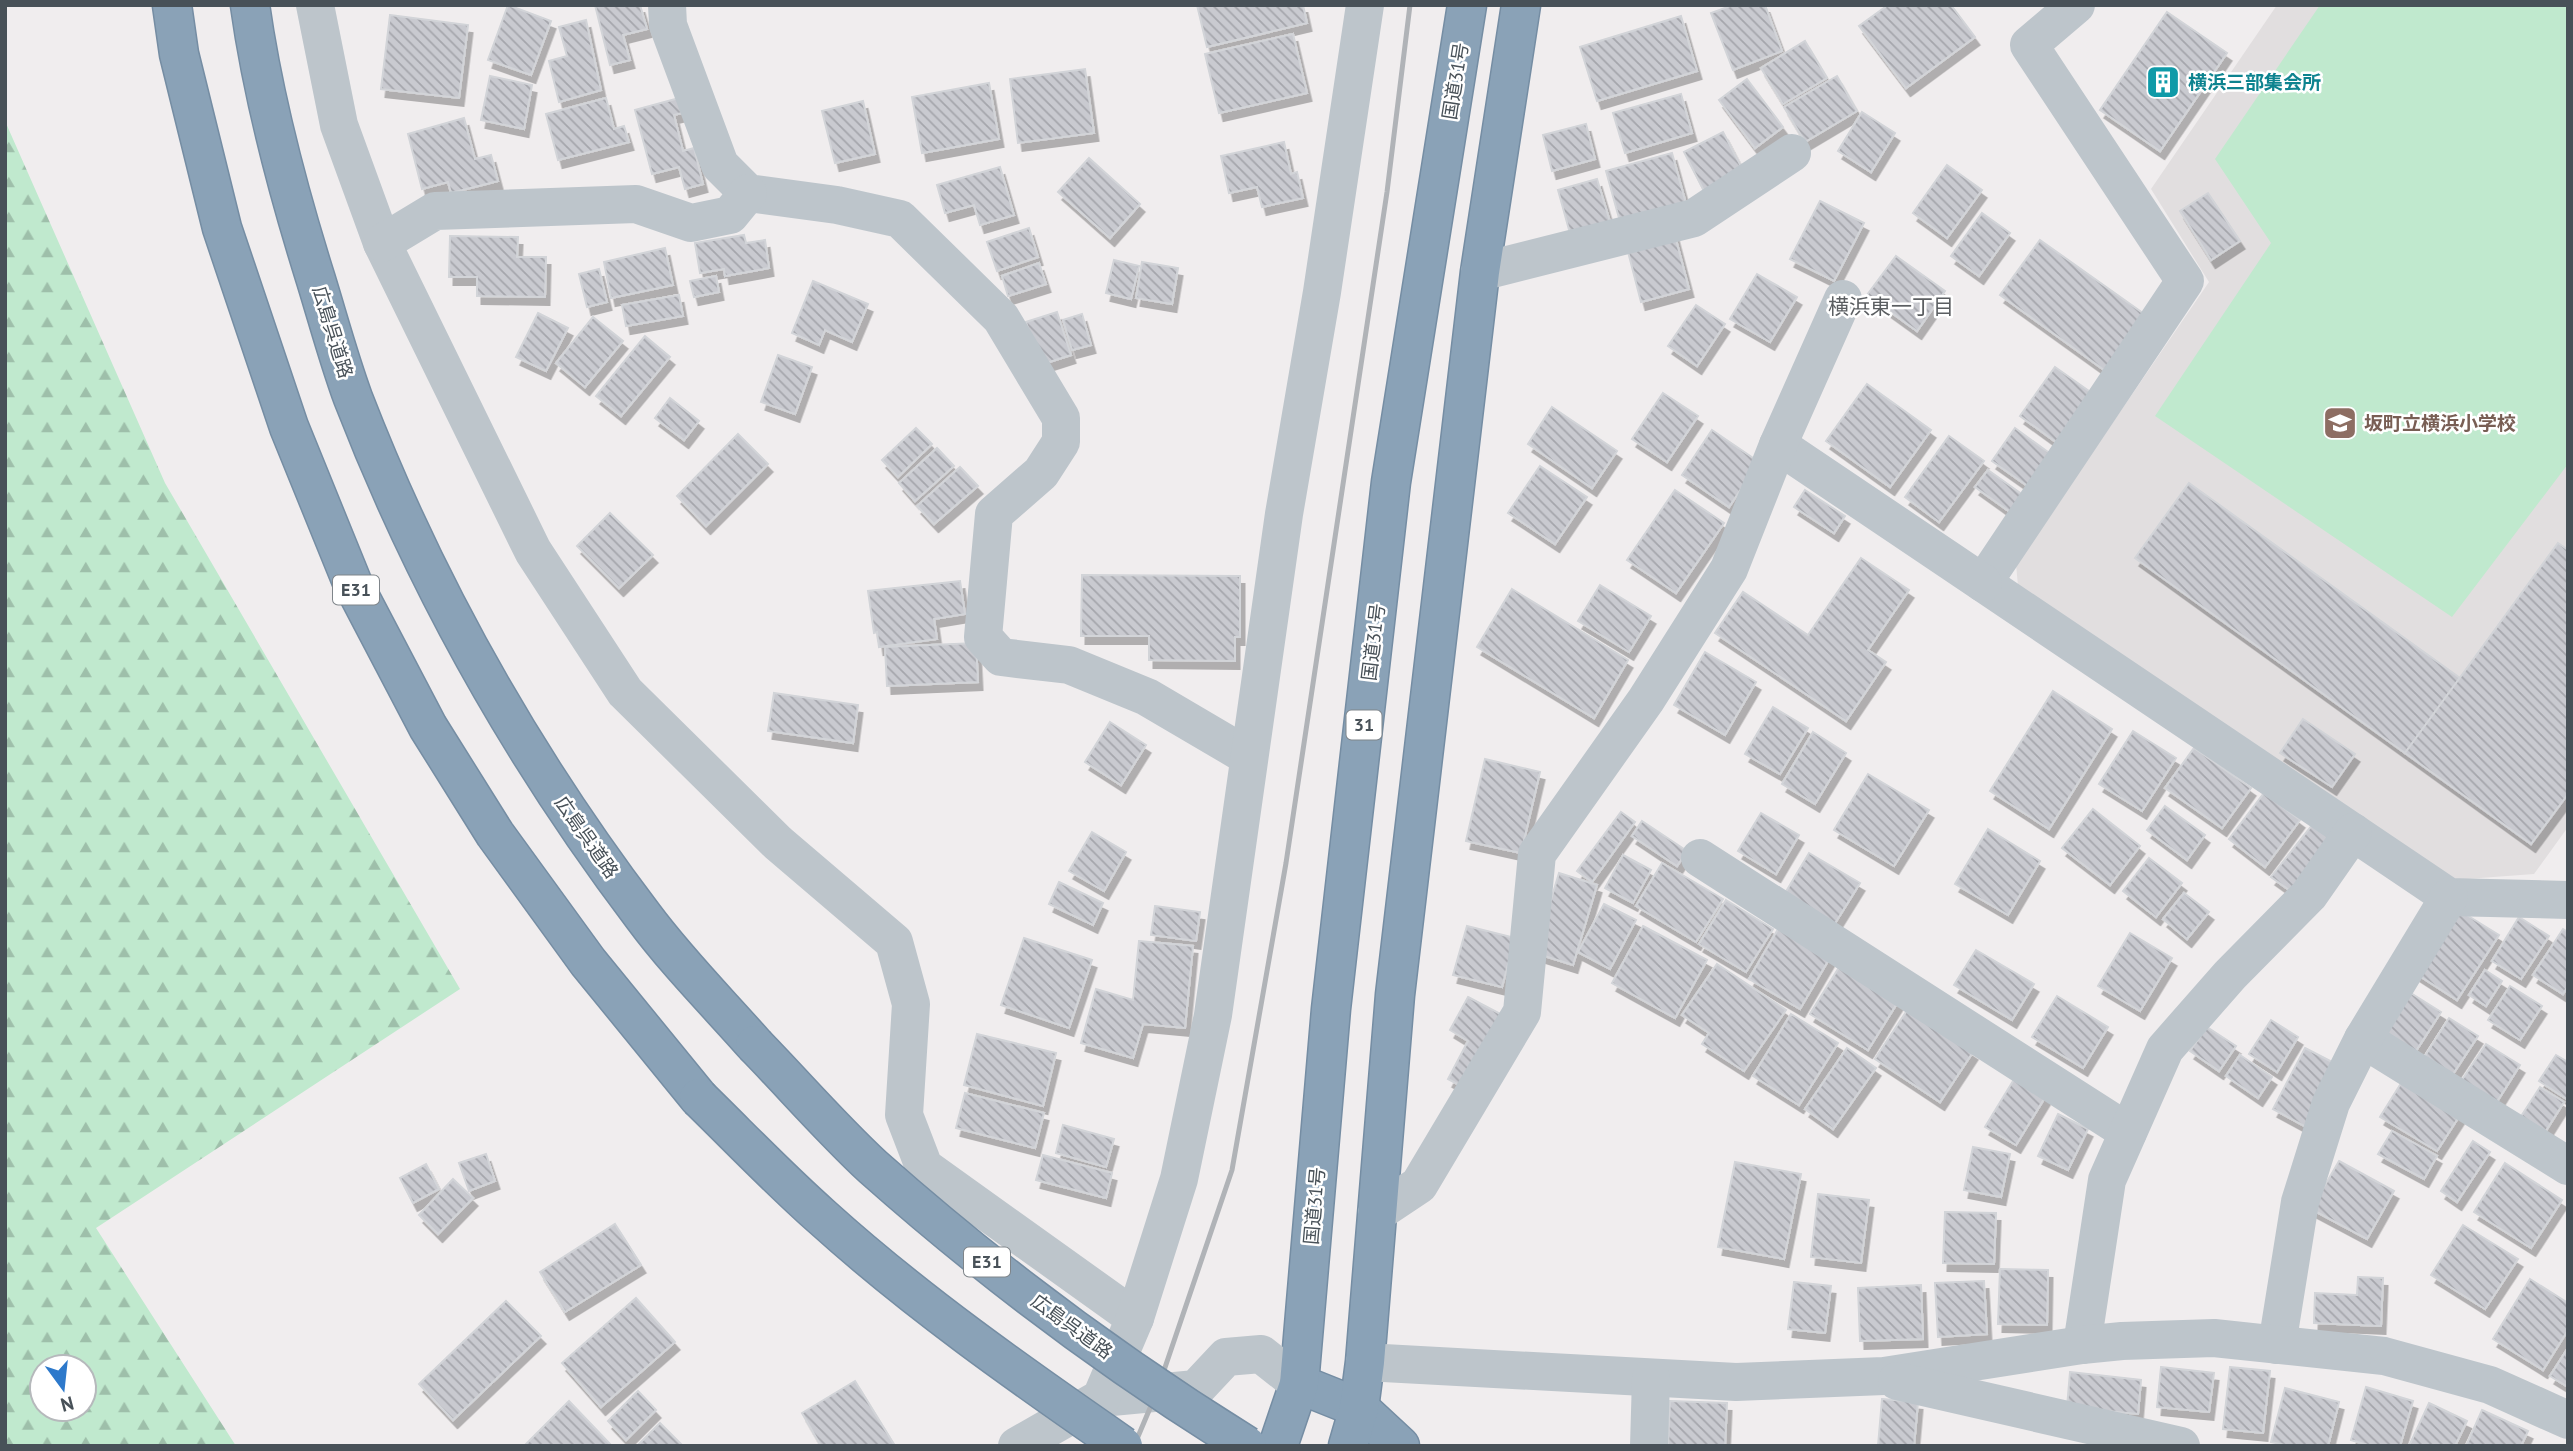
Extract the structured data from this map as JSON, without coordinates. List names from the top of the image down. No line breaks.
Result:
{"streets":{"highway":["国道31号","広島呉道路","E31","31"]},"districts":["横浜東一丁目"],"places":{"building":["横浜三部集会所"],"school or university":["坂町立横浜小学校"]},"north":"bottom"}
